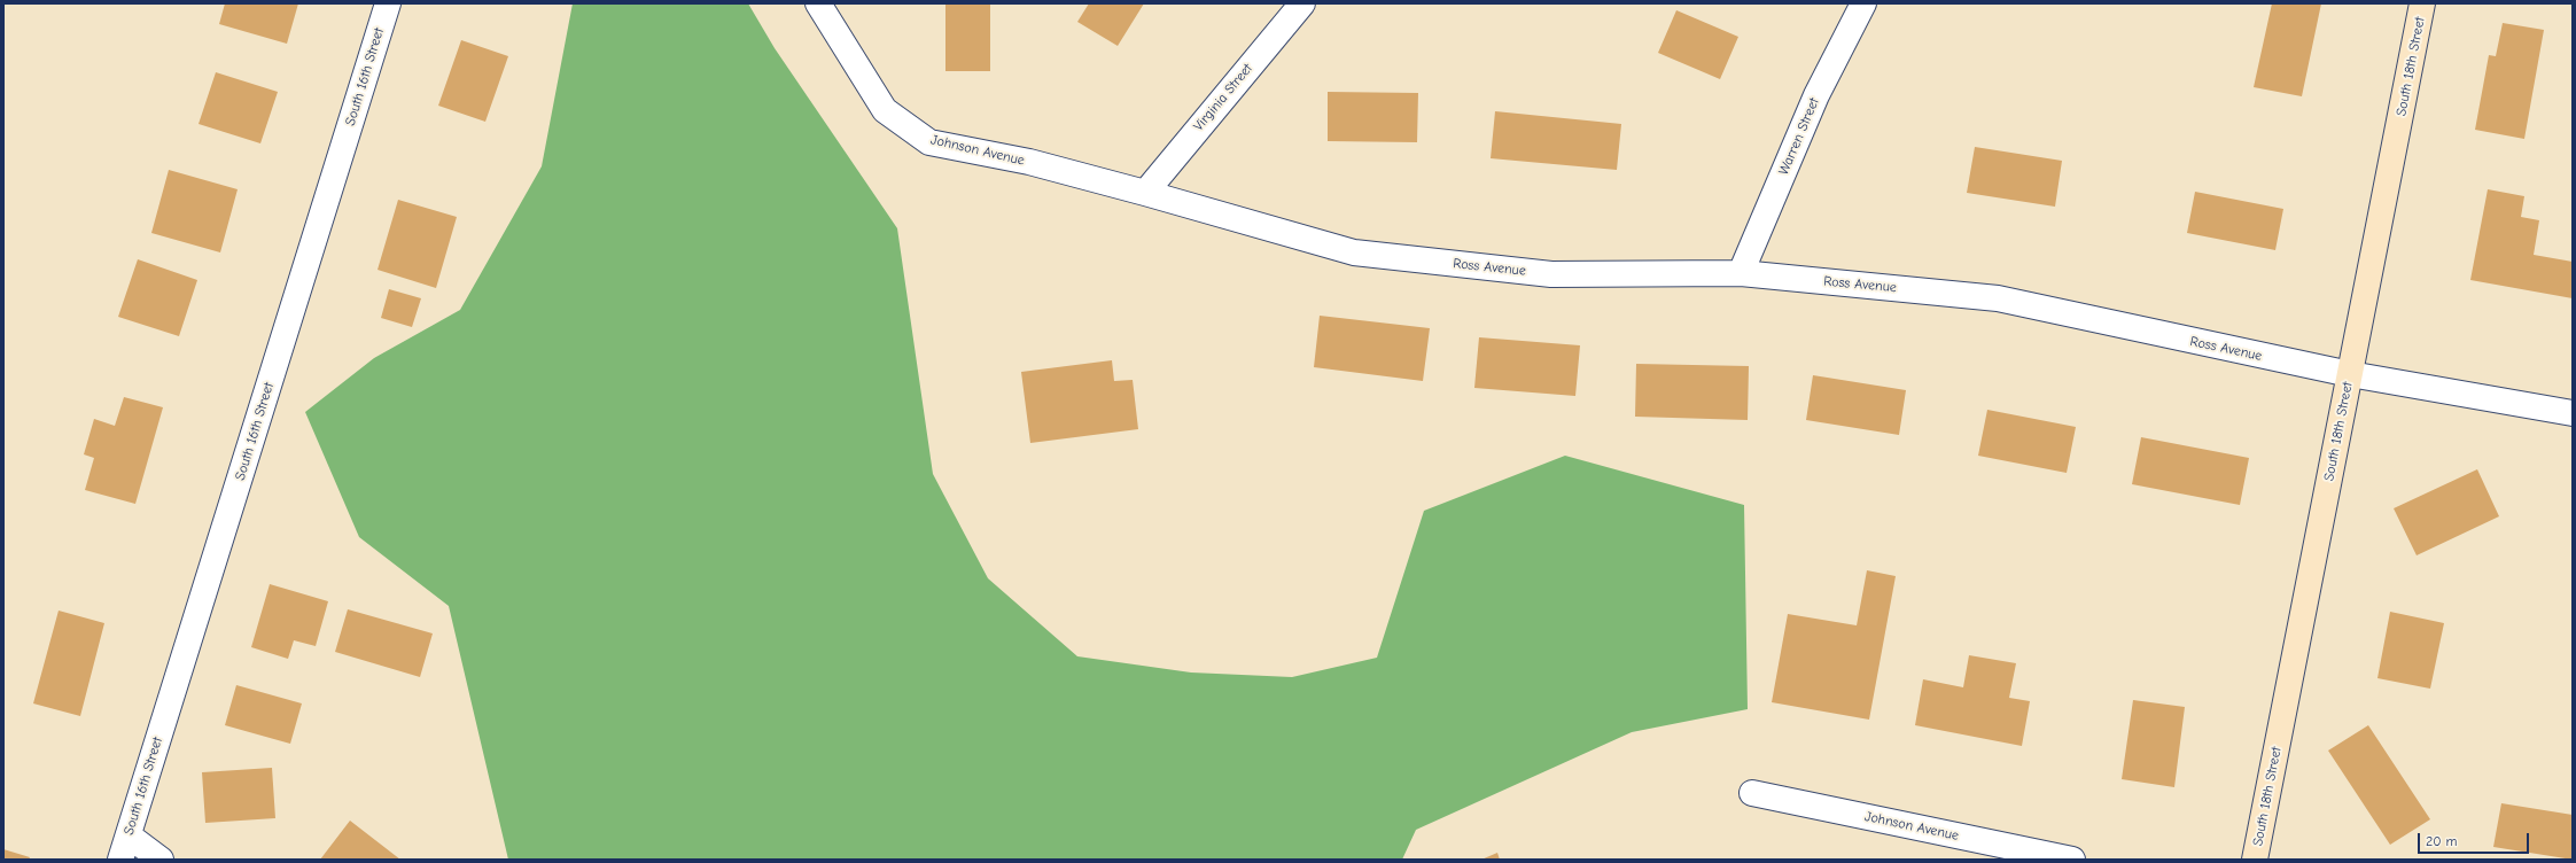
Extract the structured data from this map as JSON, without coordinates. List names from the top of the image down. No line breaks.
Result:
{"streets":{"street":["South 18th Street","South 16th Street","Virginia Street","Warren Street","Johnson Avenue","Ross Avenue"]},"crossings":[["South 18th Street","Ross Avenue"],["Virginia Street","Johnson Avenue"],["Virginia Street","Ross Avenue"],["Warren Street","Ross Avenue"],["Johnson Avenue","Ross Avenue"]],"scale_bar":"20 m"}
